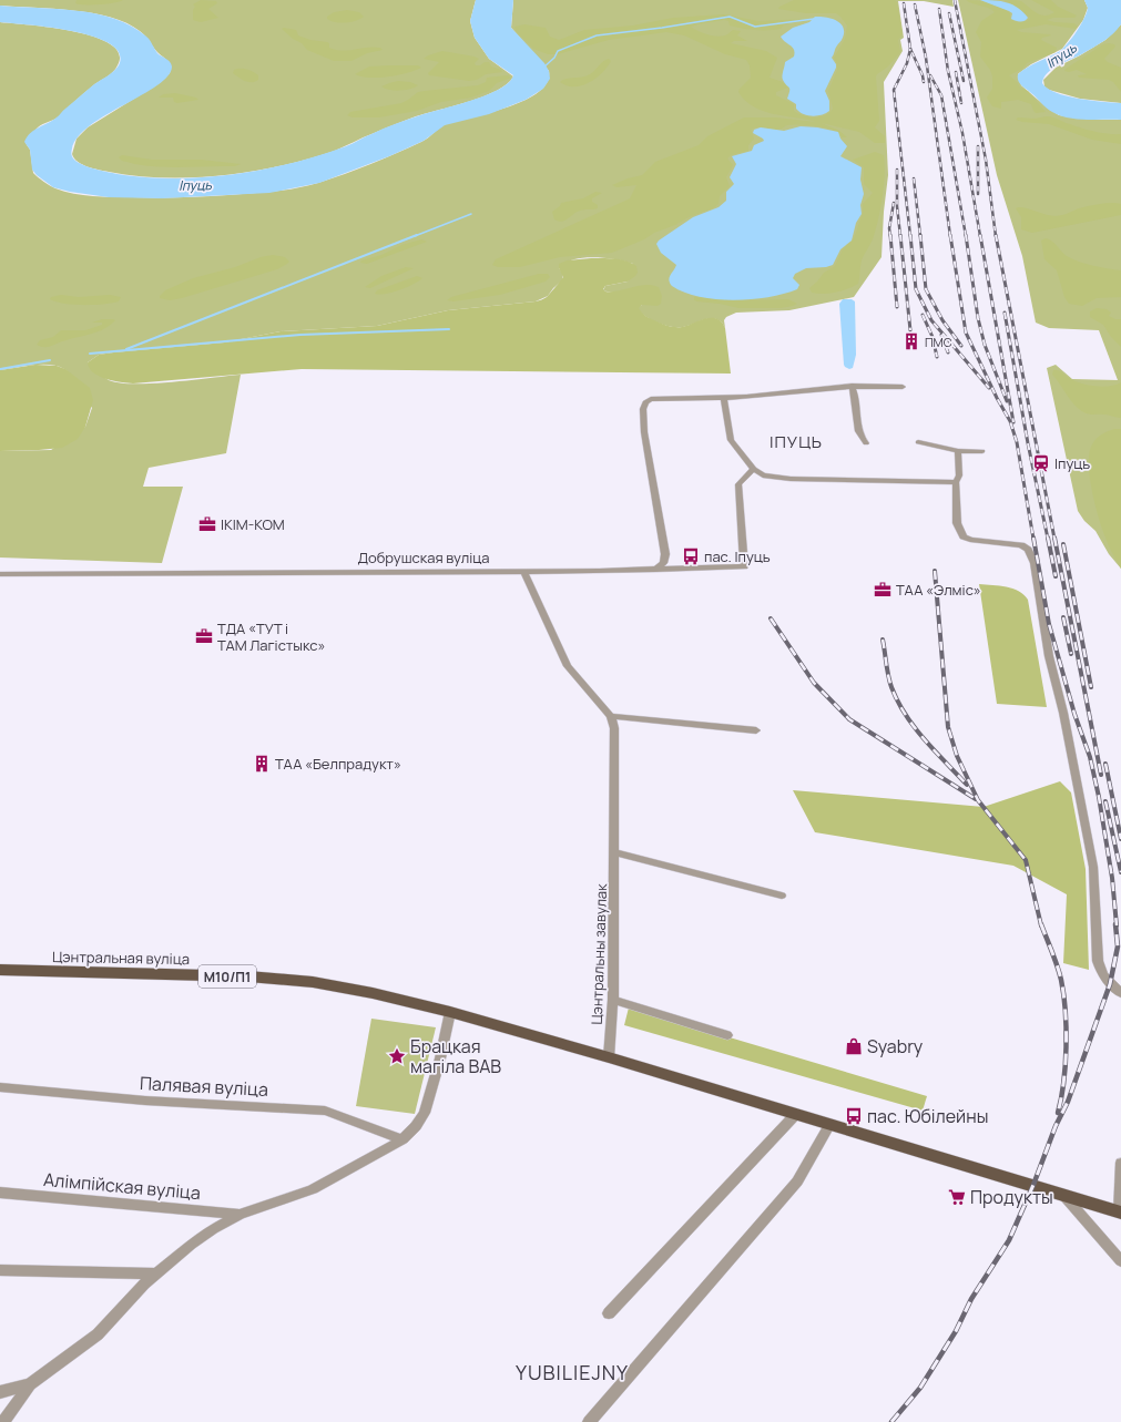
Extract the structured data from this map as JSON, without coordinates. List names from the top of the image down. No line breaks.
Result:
{"streets":{"main road":["Цэнтральная вуліца","М10/П1"],"street":["Добрушская вуліца","Цэнтральны завулак","Палявая вуліца","Алімпійская вуліца"]},"crossings":[["Цэнтральны завулак","М10/П1"],["Цэнтральная вуліца","М10/П1"]],"districts":["ІПУЦЬ","YUBILIEJNY"],"water":["Іпуць"],"places":{"building":["ПМС","ТАА «Белпрадукт»"],"station":["Іпуць"],"office":["IKIM-KOM","ТАА «Элміс»","ТДА «ТУТ і ТАМ Лагістыкс»"],"bus stop":["пас. Іпуць","пас. Юбілейны"],"shop":["Syabry"],"place":["Брацкая магіла ВАВ"],"supermarket":["Продукты"]}}
